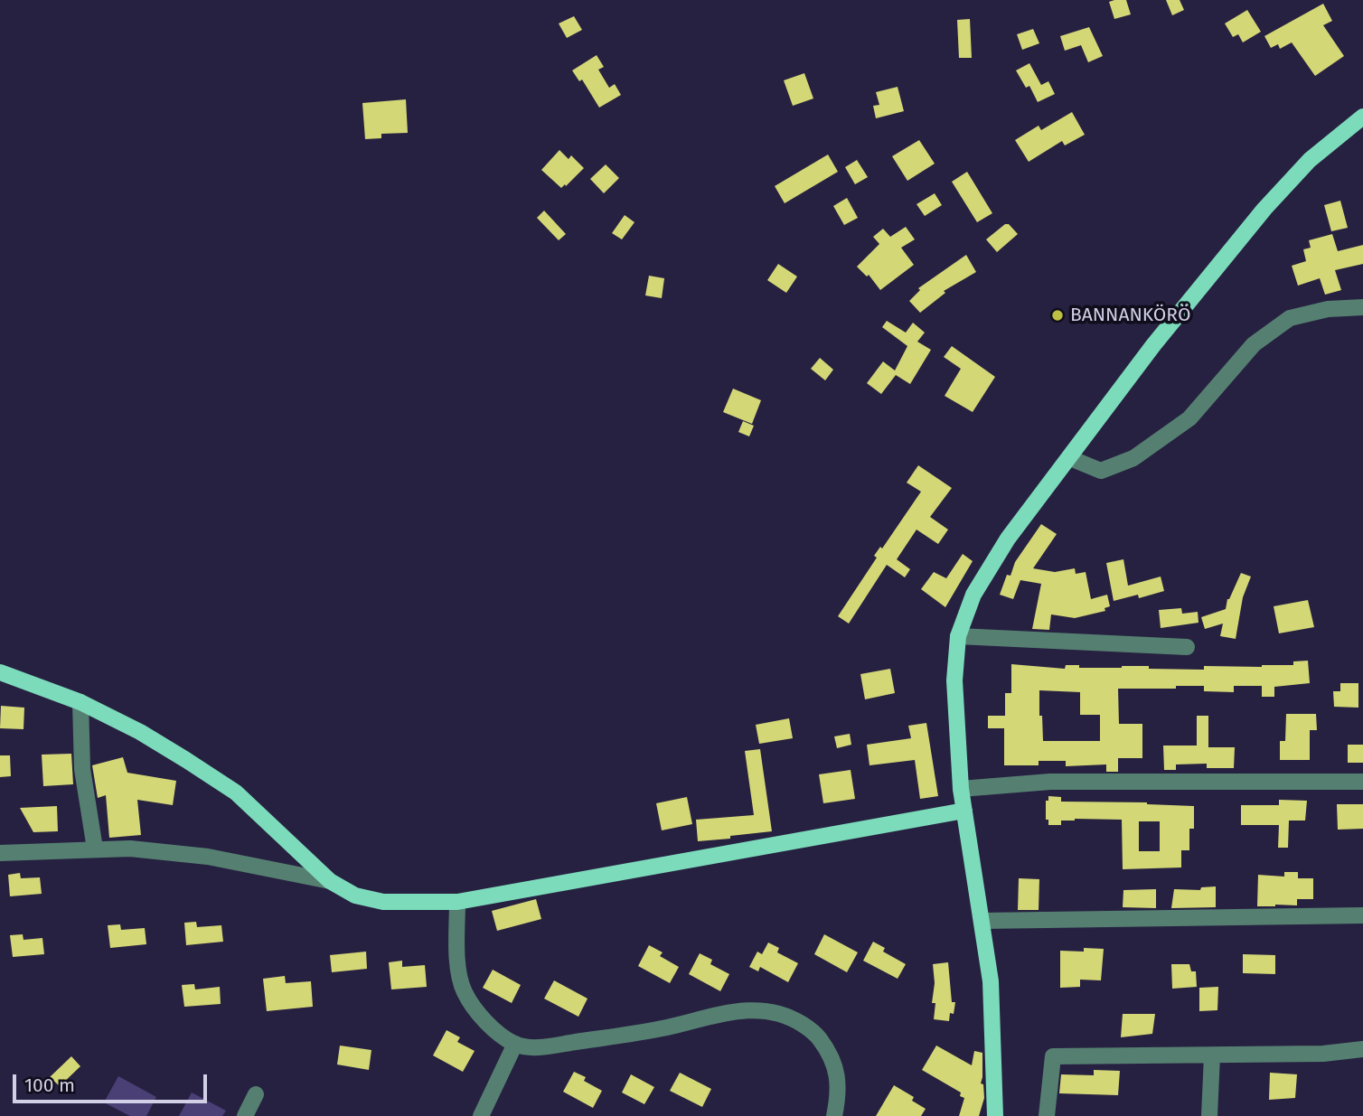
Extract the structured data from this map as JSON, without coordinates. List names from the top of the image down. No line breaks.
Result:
{"places":["BANNANKÖRÖ"],"scale_bar":"100 m"}
